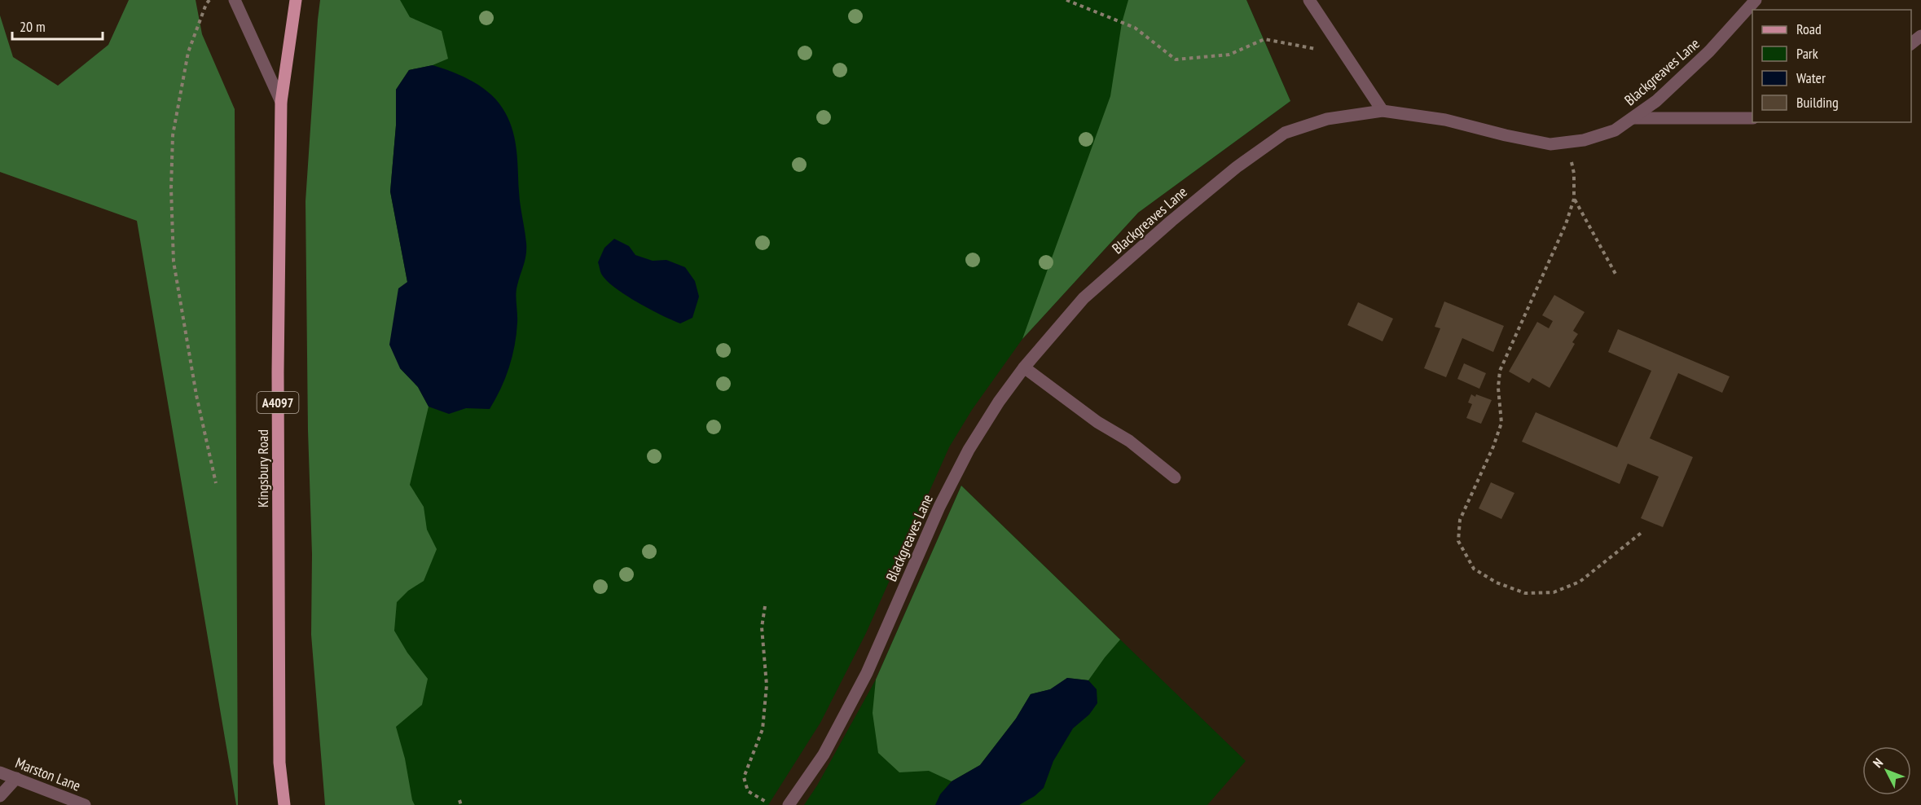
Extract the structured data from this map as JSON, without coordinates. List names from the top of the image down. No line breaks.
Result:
{"streets":{"main road":["A4097","Kingsbury Road"],"street":["Blackgreaves Lane","Marston Lane"]},"legend":["Road","Park","Water","Building"],"scale_bar":"20 m","north":"top left"}
